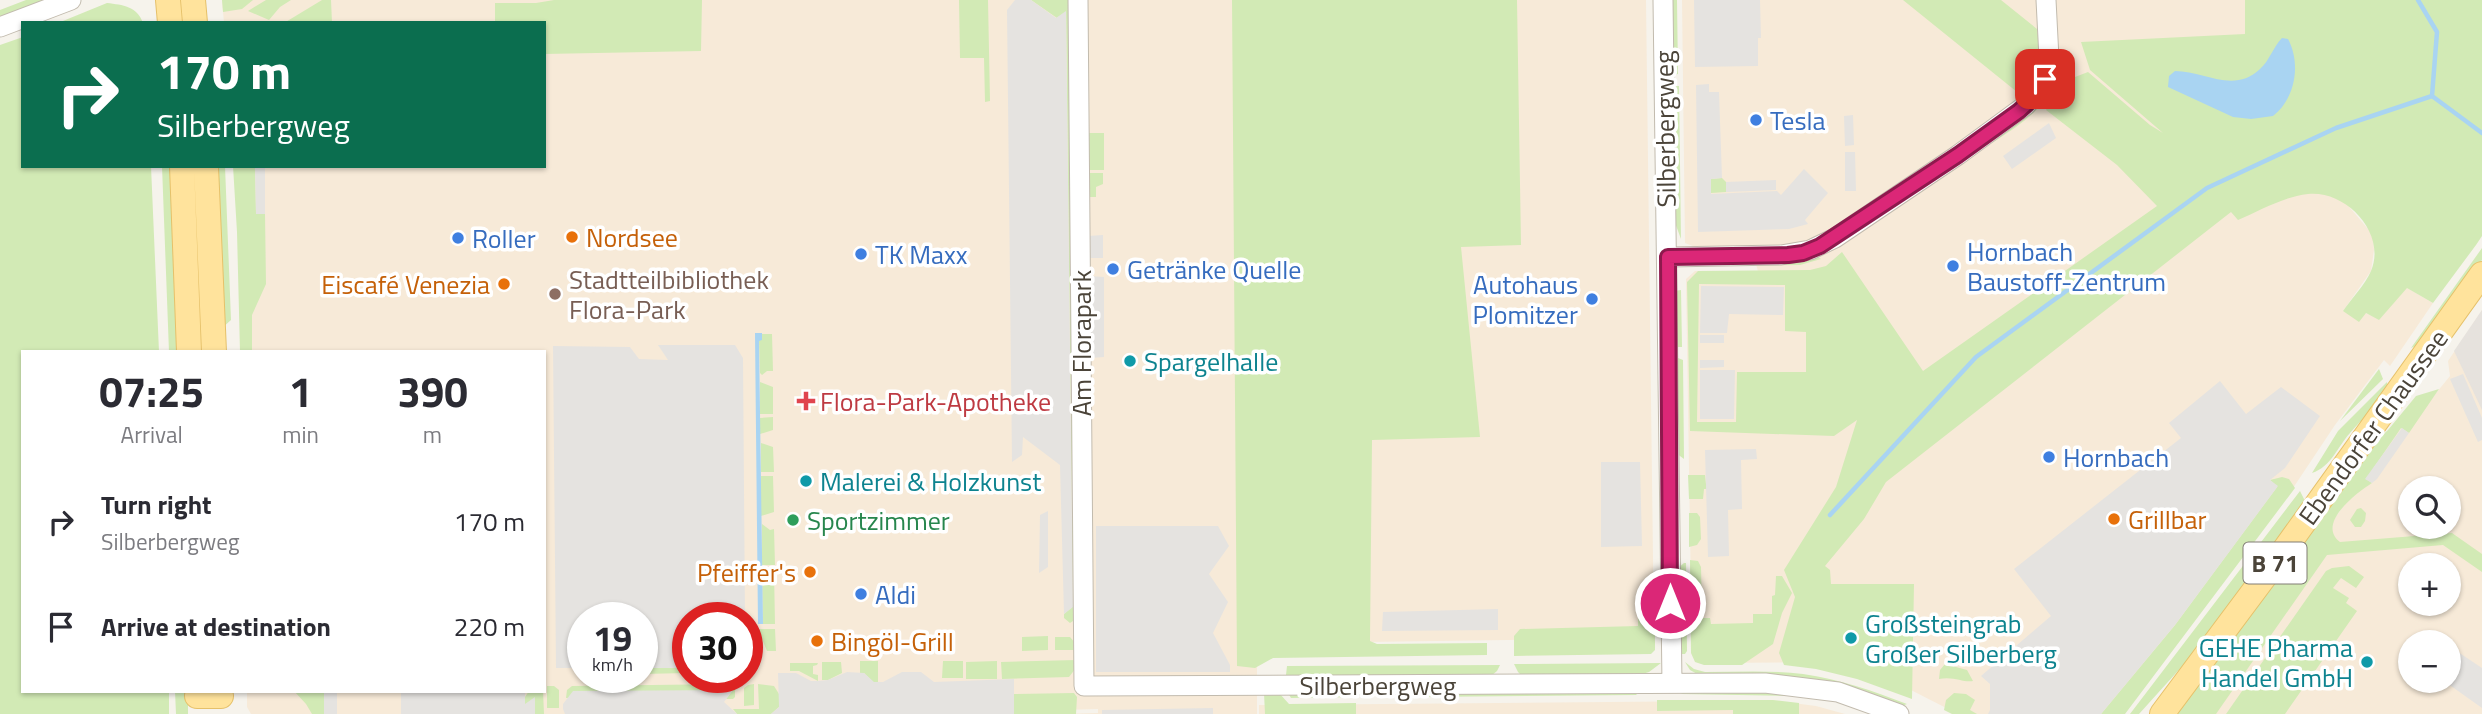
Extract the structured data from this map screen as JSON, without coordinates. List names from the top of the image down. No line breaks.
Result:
{"streets":{"main road":["Ebendorfer Chaussee","B 71"],"street":["Silberbergweg","Am Florapark"]},"crossings":[["Silberbergweg","Am Florapark"]],"places":{"other":["Tesla","Nordsee","Roller","TK Maxx","Hornbach Baustoff-Zentrum","Getränke Quelle","Eiscafé Venezia","Stadtteilbibliothek Flora-Park","Autohaus Plomitzer","Spargelhalle","Hornbach","Malerei & Holzkunst","Grillbar","Sportzimmer","Pfeiffer's","Aldi","Großsteingrab Großer Silberberg","Bingöl-Grill","GEHE Pharma Handel GmbH"],"health":["Flora-Park-Apotheke"]},"page":{"turn":["170 m","Silberbergweg"],"eta":["07:25","Arrival","1","min","390","m"],"list":[{"name":"Turn right","note":"Silberbergweg","value":"170 m"},{"name":"Arrive at destination","value":"220 m"}],"map_buttons":["+","−"],"speed":"19 km/h","limit":"30"}}
